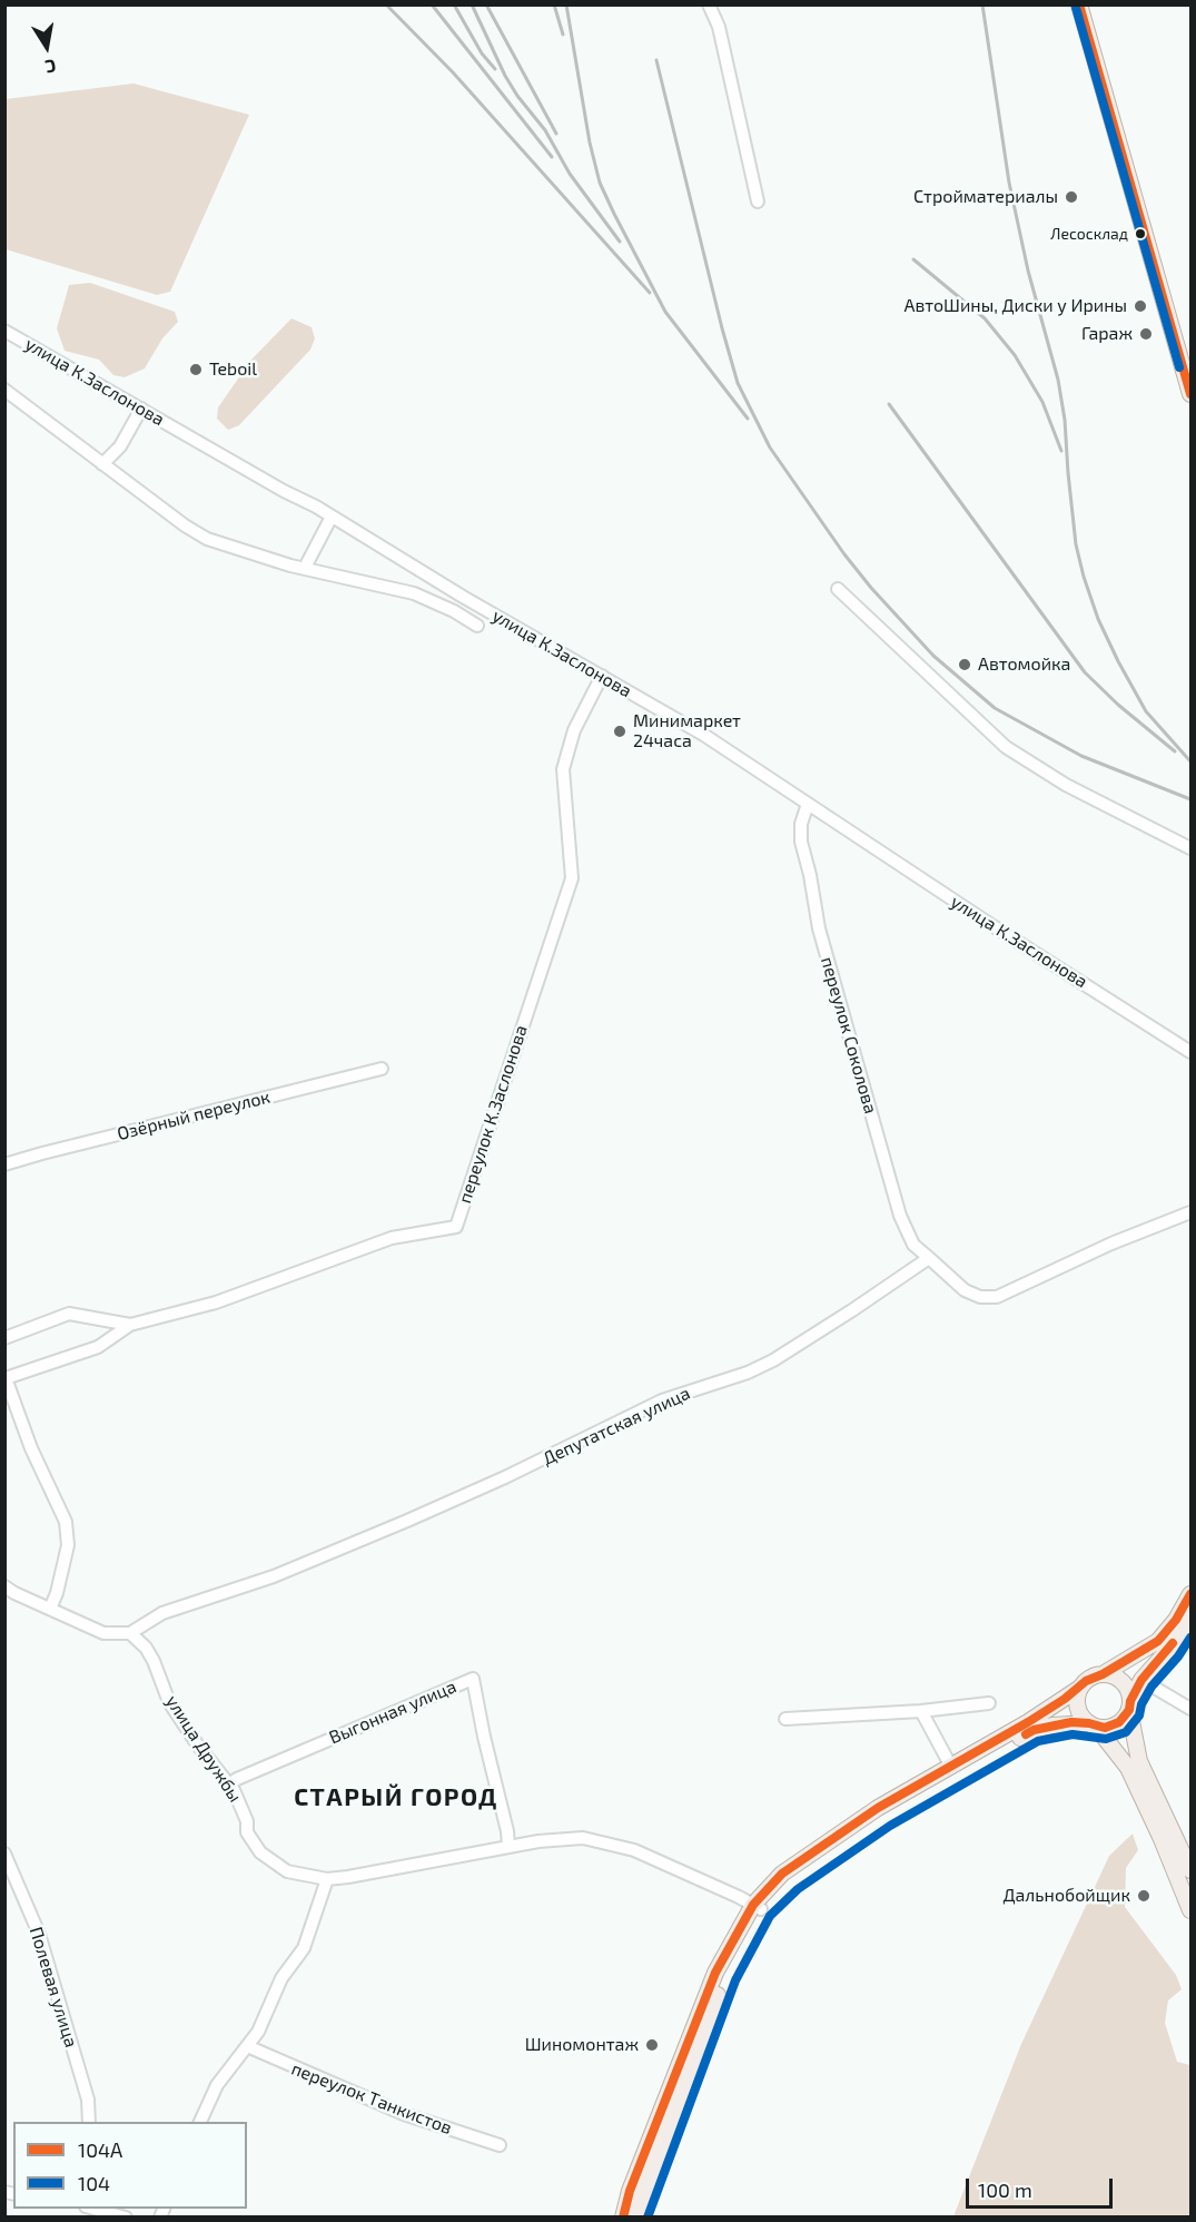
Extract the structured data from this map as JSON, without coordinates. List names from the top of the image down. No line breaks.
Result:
{"streets":{"street":["улица К.Заслонова","переулок Соколова","переулок К.Заслонова","Озёрный переулок","Депутатская улица","Выгонная улица","улица Дружбы","Полевая улица","переулок Танкистов"]},"crossings":[["улица К.Заслонова","переулок Соколова"],["улица К.Заслонова","переулок К.Заслонова"],["переулок Соколова","Депутатская улица"],["Депутатская улица","улица Дружбы"],["Выгонная улица","улица Дружбы"]],"districts":["СТАРЫЙ ГОРОД"],"places":["Стройматериалы","Лесосклад","АвтоШины, Диски у Ирины","Гараж","Teboil","Автомойка","Минимаркет 24часа","Дальнобойщик","Шиномонтаж"],"lines":["transit line 104А","transit line 104"],"legend":["104А","104"],"scale_bar":"100 m","north":"bottom"}
